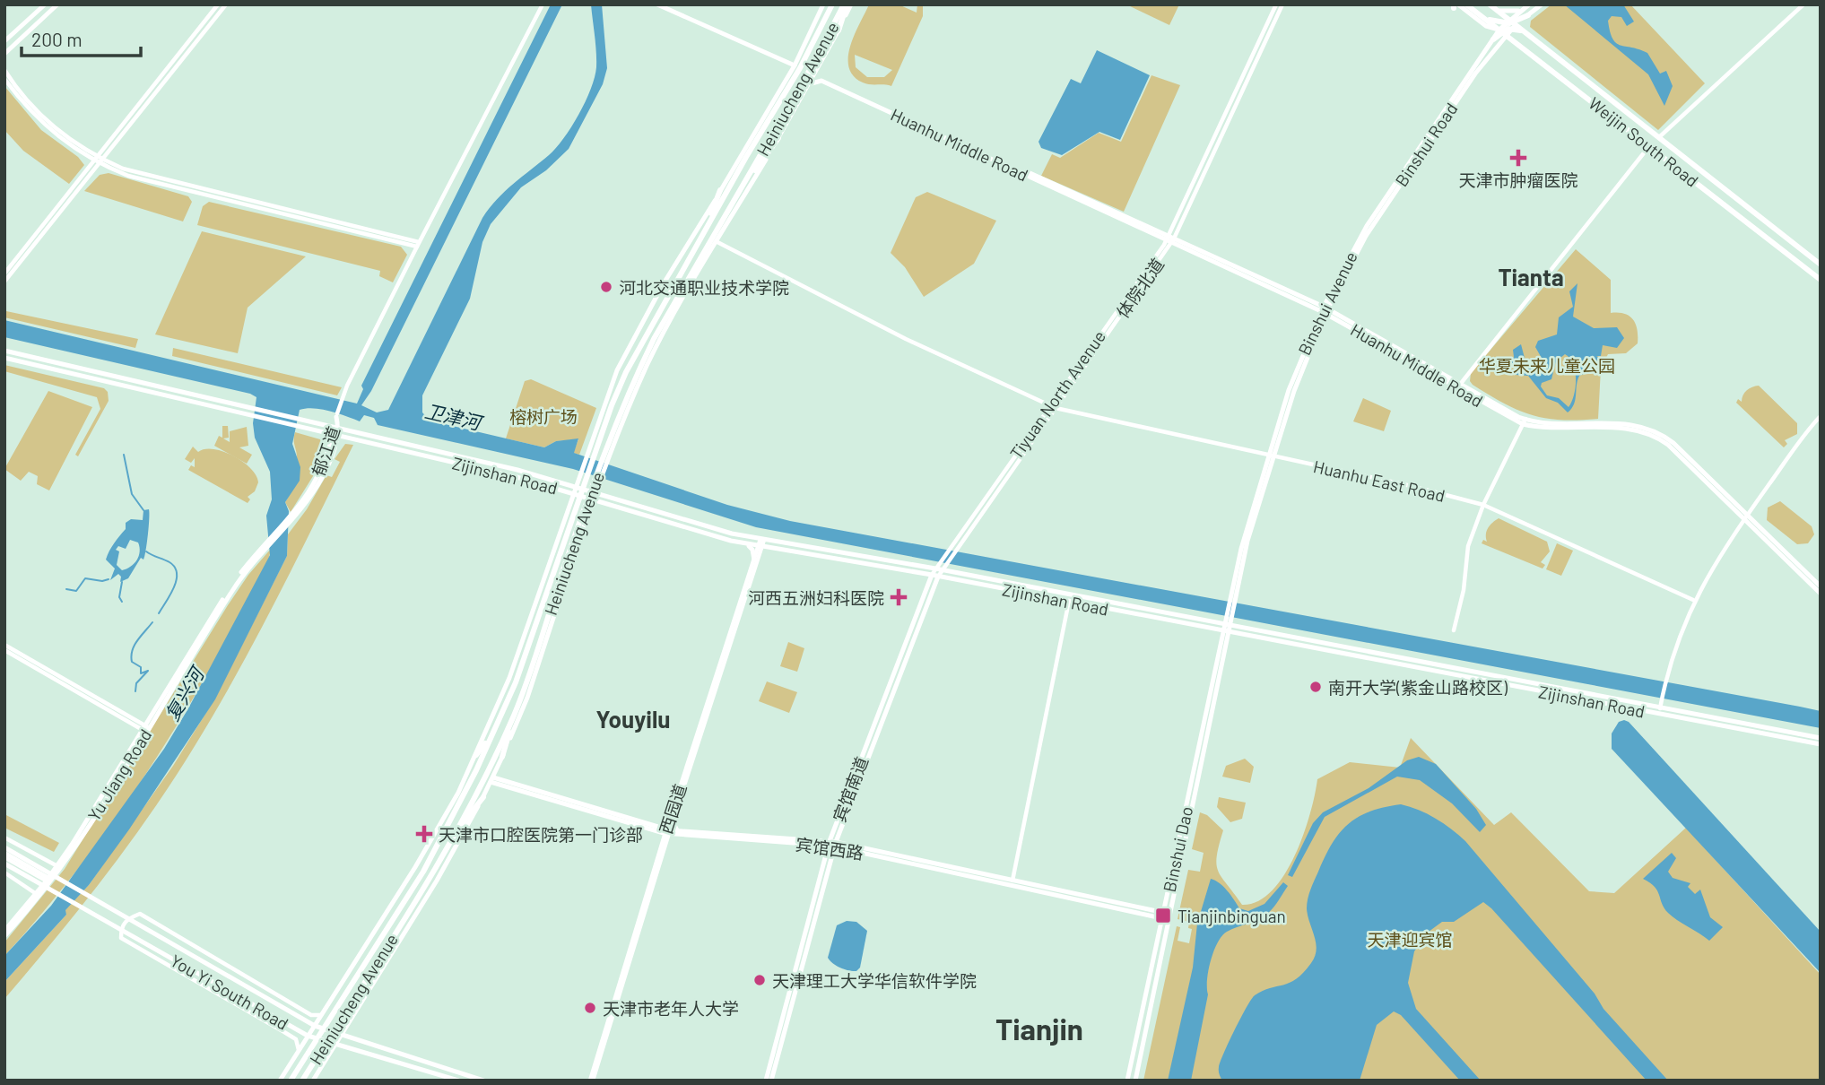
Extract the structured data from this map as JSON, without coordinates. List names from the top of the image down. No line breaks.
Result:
{"streets":{"highway":["Heiniucheng Avenue","Weijin South Road"],"main road":["Huanhu Middle Road","Binshui Avenue","郁江道","Zijinshan Road","Yu Jiang Road","宾馆南道","宾馆西路","Binshui Dao","You Yi South Road"],"street":["Tiyuan North Avenue","Huanhu East Road","西园道"]},"crossings":[["Heiniucheng Avenue","Huanhu Middle Road"],["Heiniucheng Avenue","Zijinshan Road"],["Heiniucheng Avenue","Huanhu East Road"],["Heiniucheng Avenue","宾馆西路"],["Heiniucheng Avenue","You Yi South Road"],["Huanhu Middle Road","Binshui Avenue"],["Huanhu Middle Road","Tiyuan North Avenue"],["Binshui Avenue","Zijinshan Road"],["Binshui Avenue","Huanhu East Road"],["Binshui Avenue","Binshui Dao"],["Tiyuan North Avenue","Zijinshan Road"],["Tiyuan North Avenue","Huanhu East Road"],["郁江道","Zijinshan Road"],["郁江道","Yu Jiang Road"],["Zijinshan Road","宾馆南道"],["Zijinshan Road","西园道"],["Zijinshan Road","Binshui Dao"],["宾馆南道","宾馆西路"],["西园道","宾馆西路"],["宾馆西路","Binshui Dao"]],"districts":["Tianta","Youyilu","Tianjin"],"water":["卫津河","复兴河"],"parks":["华夏未来儿童公园","榕树广场","天津迎宾馆"],"places":{"health":["天津市肿瘤医院","河西五洲妇科医院","天津市口腔医院第一门诊部"],"other":["河北交通职业技术学院","南开大学(紫金山路校区)","天津理工大学华信软件学院","天津市老年人大学"],"transit":["Tianjinbinguan"]},"scale_bar":"200 m"}
